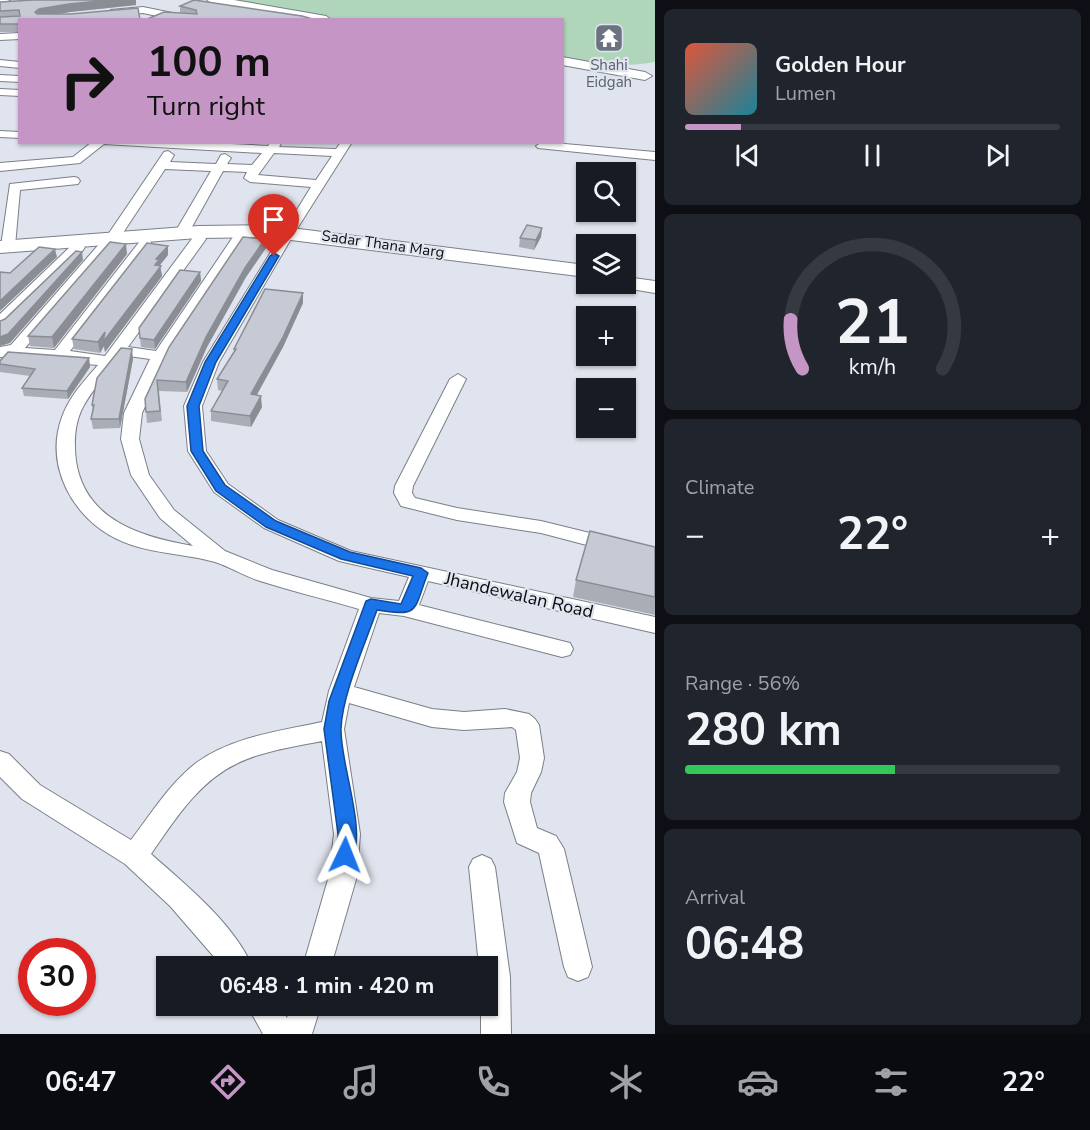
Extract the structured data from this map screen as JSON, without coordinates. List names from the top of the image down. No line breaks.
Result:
{"streets":{"street":["Sadar Thana Marg","Jhandewalan Road"]},"crossings":[["Sadar Thana Marg","Jhandewalan Road"]],"places":{"temple":["Shahi Eidgah"]},"page":{"turn":["100 m","Turn right"],"song":["Golden Hour","Lumen"],"map_buttons":["+","−"],"tile":["Climate",["Range · 56%","280 km"],["Arrival","06:48"]],"heat":["−","22°","+"],"limit":"30","trip":"06:48 · 1 min · 420 m","tabs":["06:47","22°"],"gauge":["21","km/h"]}}
